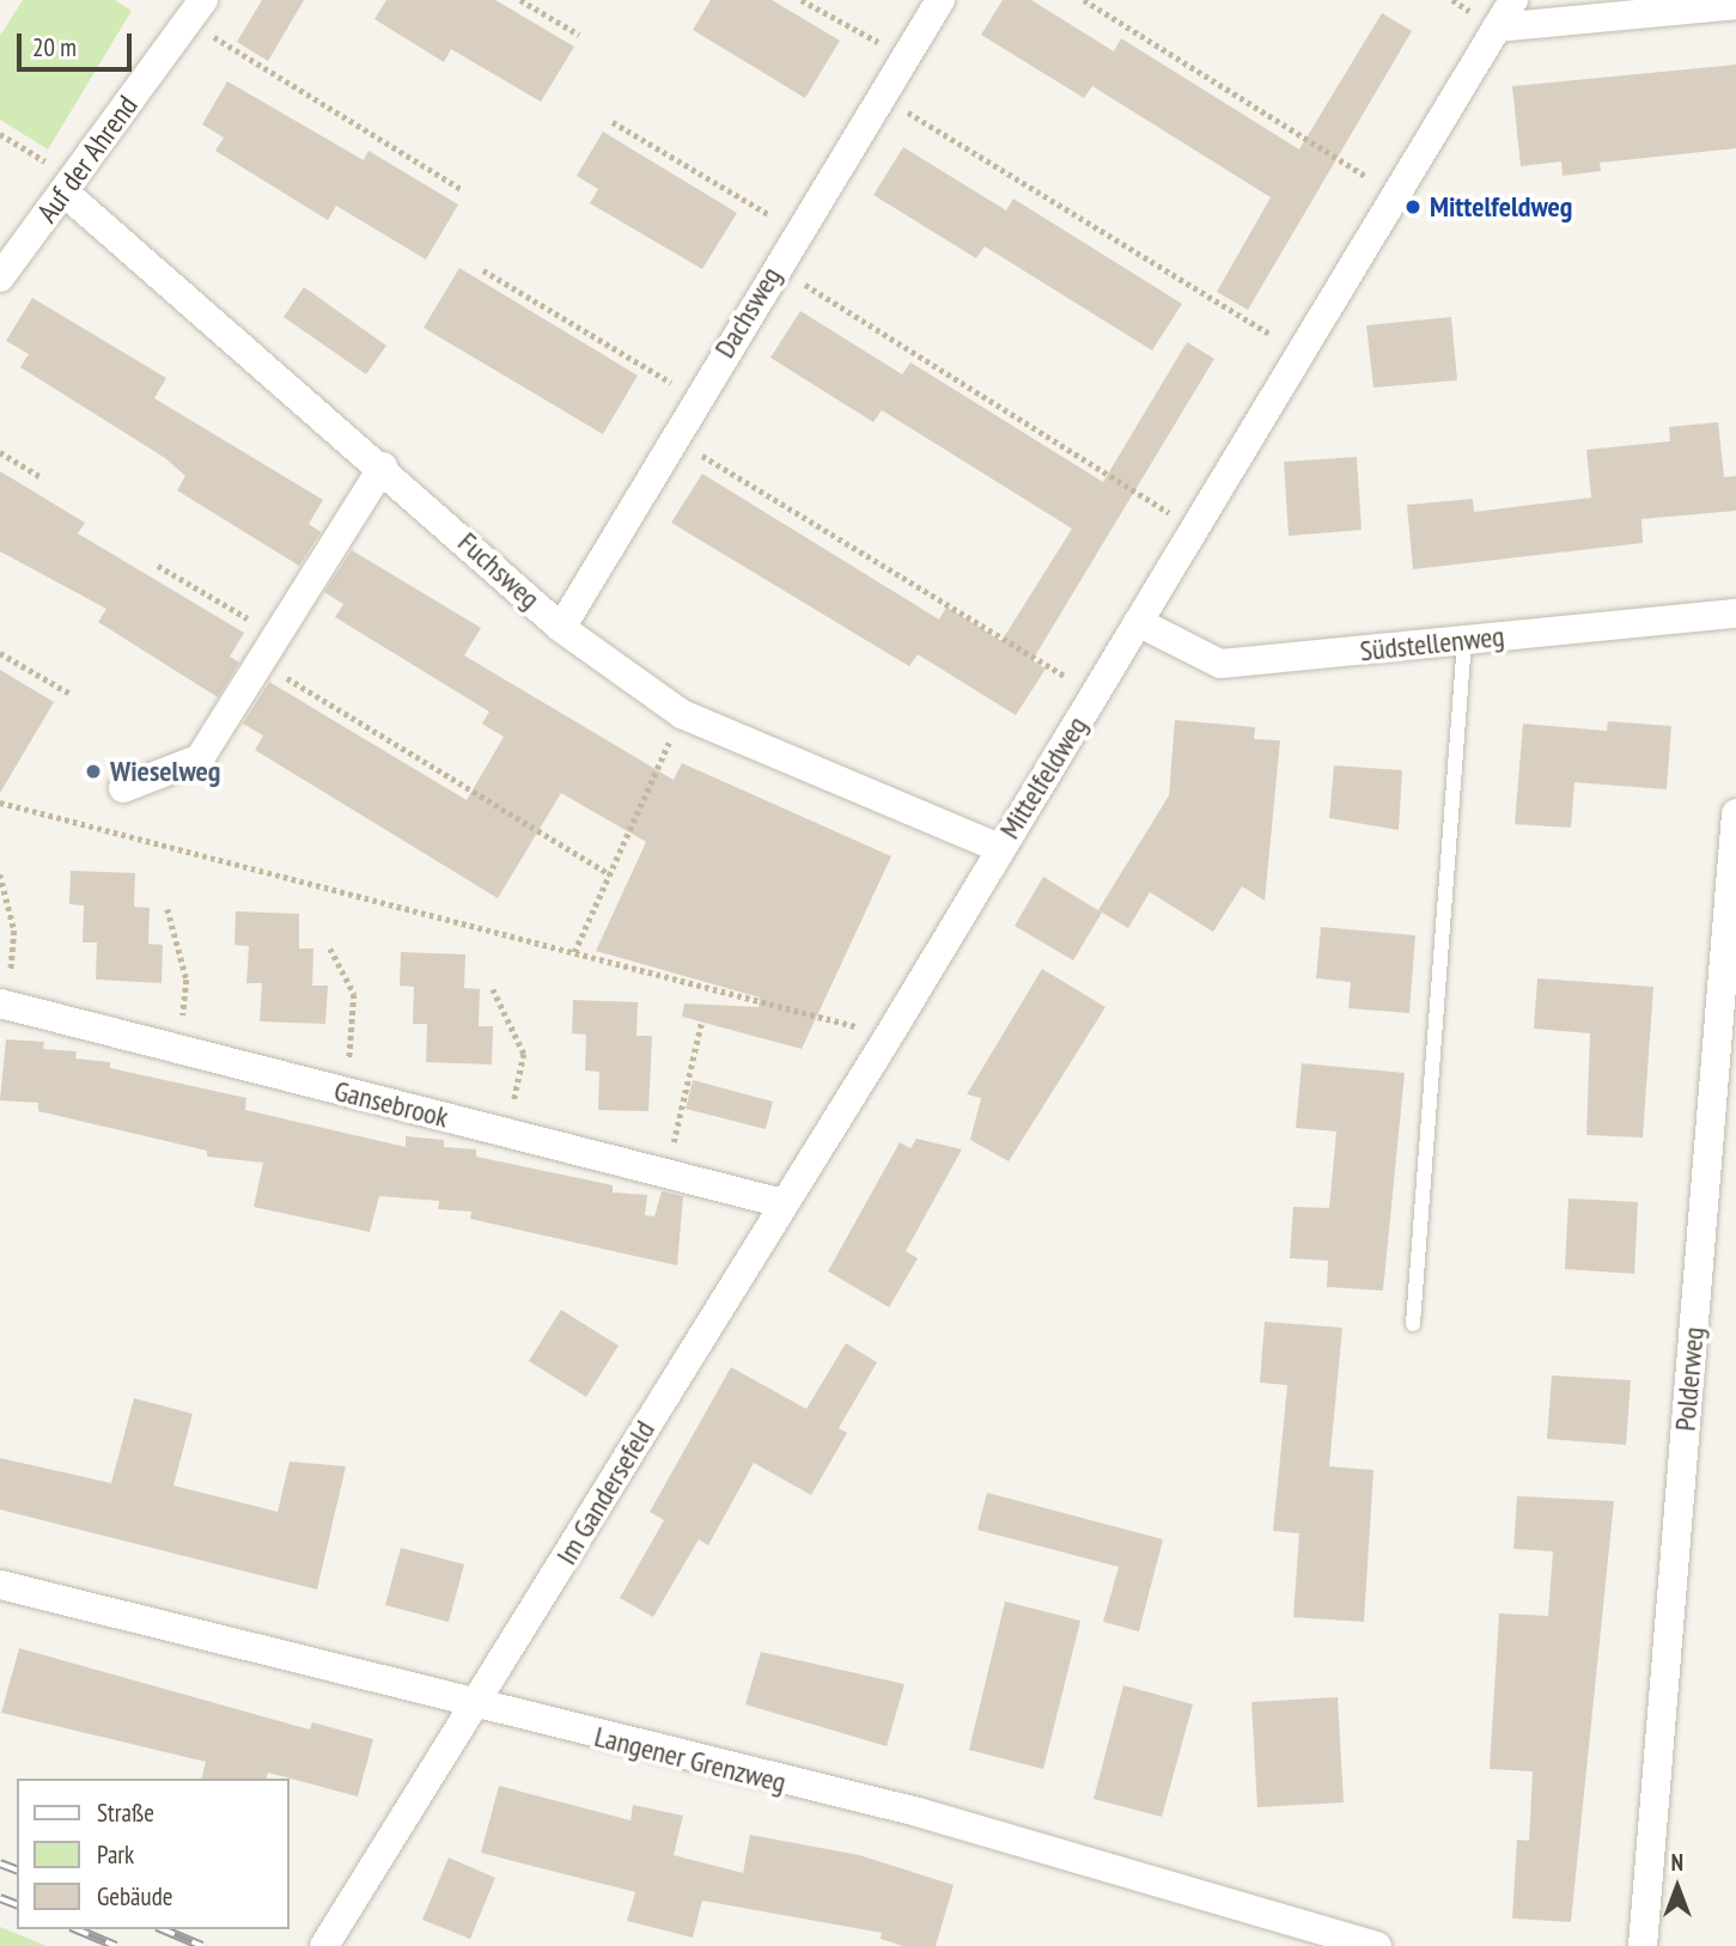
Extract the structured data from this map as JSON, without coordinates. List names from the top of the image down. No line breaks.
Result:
{"streets":{"street":["Auf der Ahrend","Dachsweg","Fuchsweg","Südstellenweg","Mittelfeldweg","Gansebrook","Polderweg","Im Gandersefeld","Langener Grenzweg"]},"crossings":[["Auf der Ahrend","Fuchsweg"],["Dachsweg","Fuchsweg"],["Fuchsweg","Mittelfeldweg"],["Südstellenweg","Mittelfeldweg"],["Mittelfeldweg","Im Gandersefeld"],["Gansebrook","Im Gandersefeld"],["Im Gandersefeld","Langener Grenzweg"]],"places":["Mittelfeldweg","Wieselweg"],"legend":["Straße","Park","Gebäude"],"scale_bar":"20 m","north":"top"}
